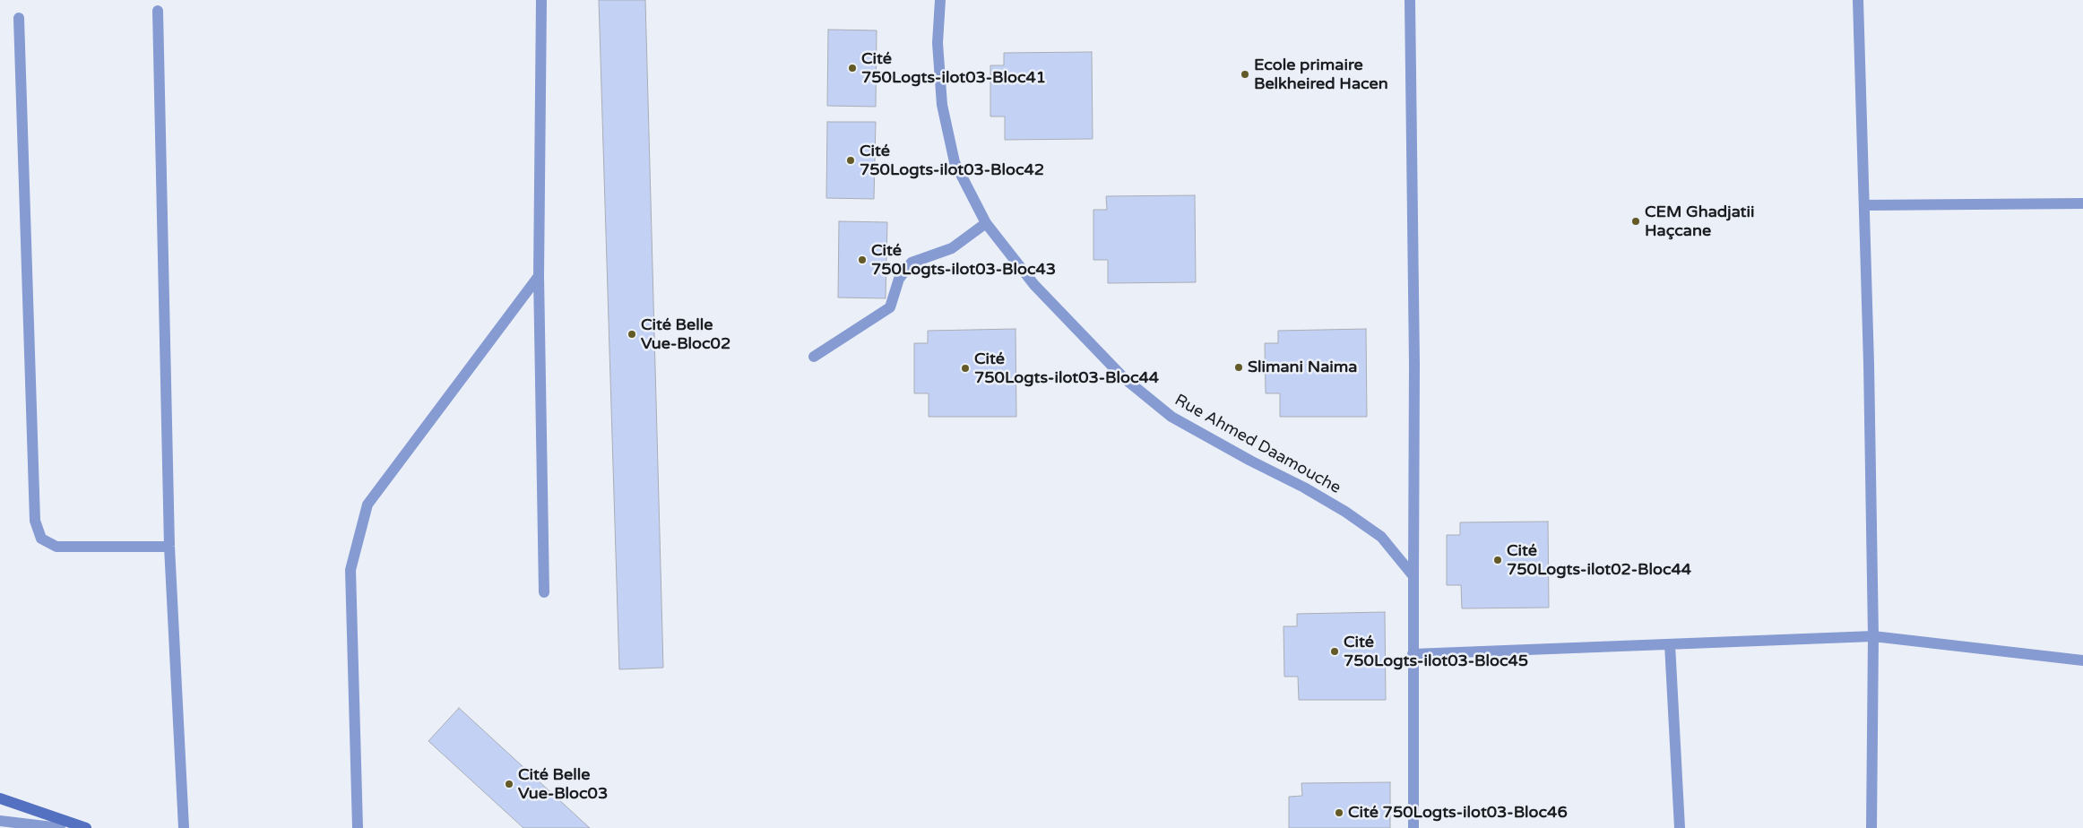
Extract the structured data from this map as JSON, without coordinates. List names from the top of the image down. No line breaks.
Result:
{"streets":{"street":["Rue Ahmed Daamouche"]},"places":["Cité 750Logts-ilot03-Bloc41","Ecole primaire Belkheired Hacen","Cité 750Logts-ilot03-Bloc42","CEM Ghadjatii Haçcane","Cité 750Logts-ilot03-Bloc43","Cité Belle Vue-Bloc02","Slimani Naima","Cité 750Logts-ilot03-Bloc44","Cité 750Logts-ilot02-Bloc44","Cité 750Logts-ilot03-Bloc45","Cité Belle Vue-Bloc03","Cité 750Logts-ilot03-Bloc46"]}
